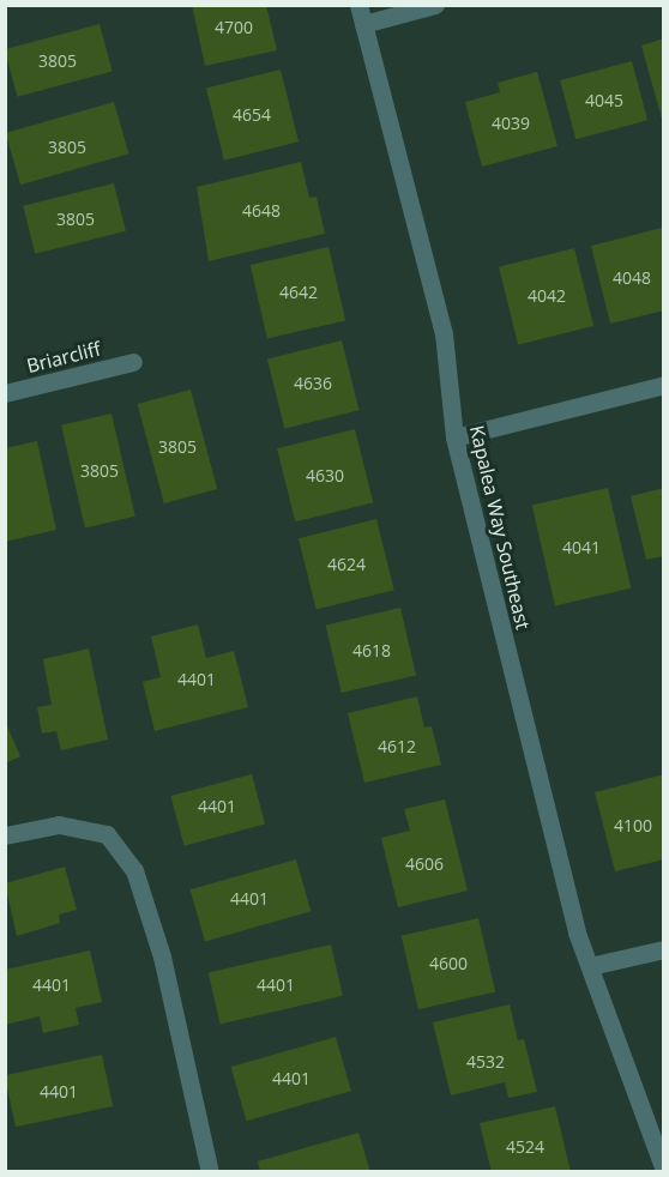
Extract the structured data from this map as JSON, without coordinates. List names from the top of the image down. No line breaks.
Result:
{"streets":{"street":["Briarcliff","Kapalea Way Southeast"]},"house_numbers":["4700","3805","4045","4654","4039","3805","4648","3805","4048","4642","4042","4636","3805","3805","4630","4041","4624","4618","4401","4612","4401","4100","4606","4401","4600","4401","4401","4532","4401","4401","4524"]}
